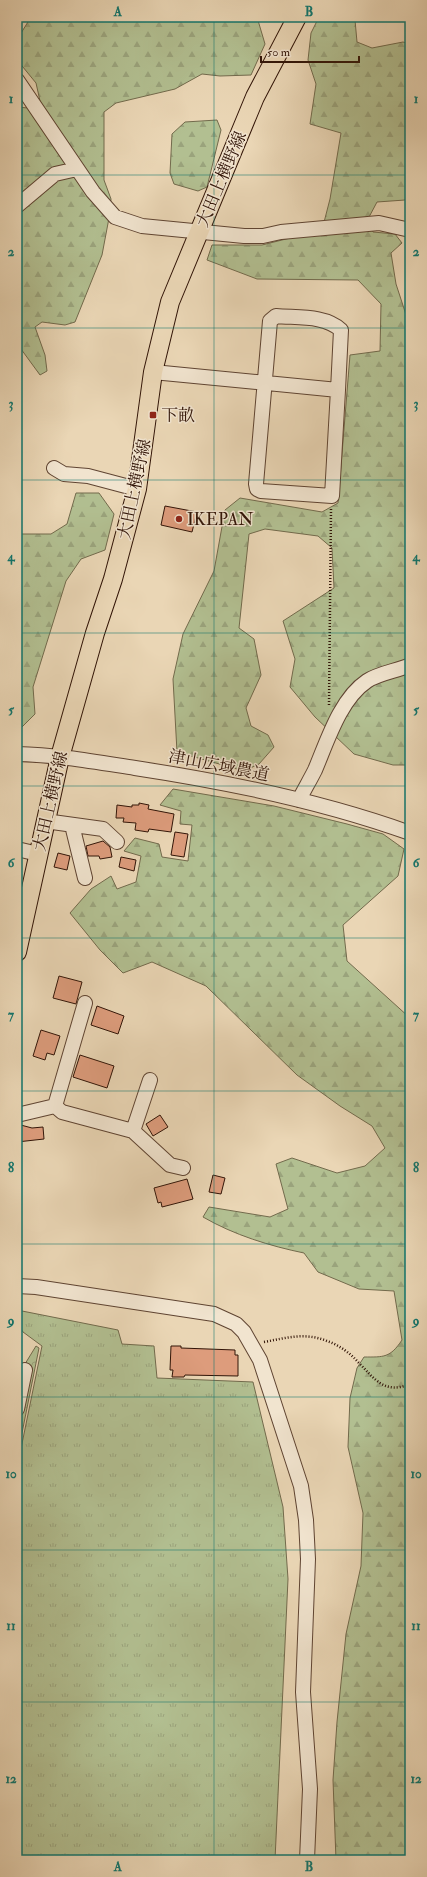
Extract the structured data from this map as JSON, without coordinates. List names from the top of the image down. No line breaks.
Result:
{"streets":{"main road":["大田上横野線"],"street":["津山広域農道"]},"crossings":[["大田上横野線","津山広域農道"]],"places":{"transit":["下畝"],"other":["IKEPAN"]},"scale_bar":"50 m","grid":{"columns":["A","B"],"rows":["1","2","3","4","5","6","7","8","9","10","11","12"]}}
